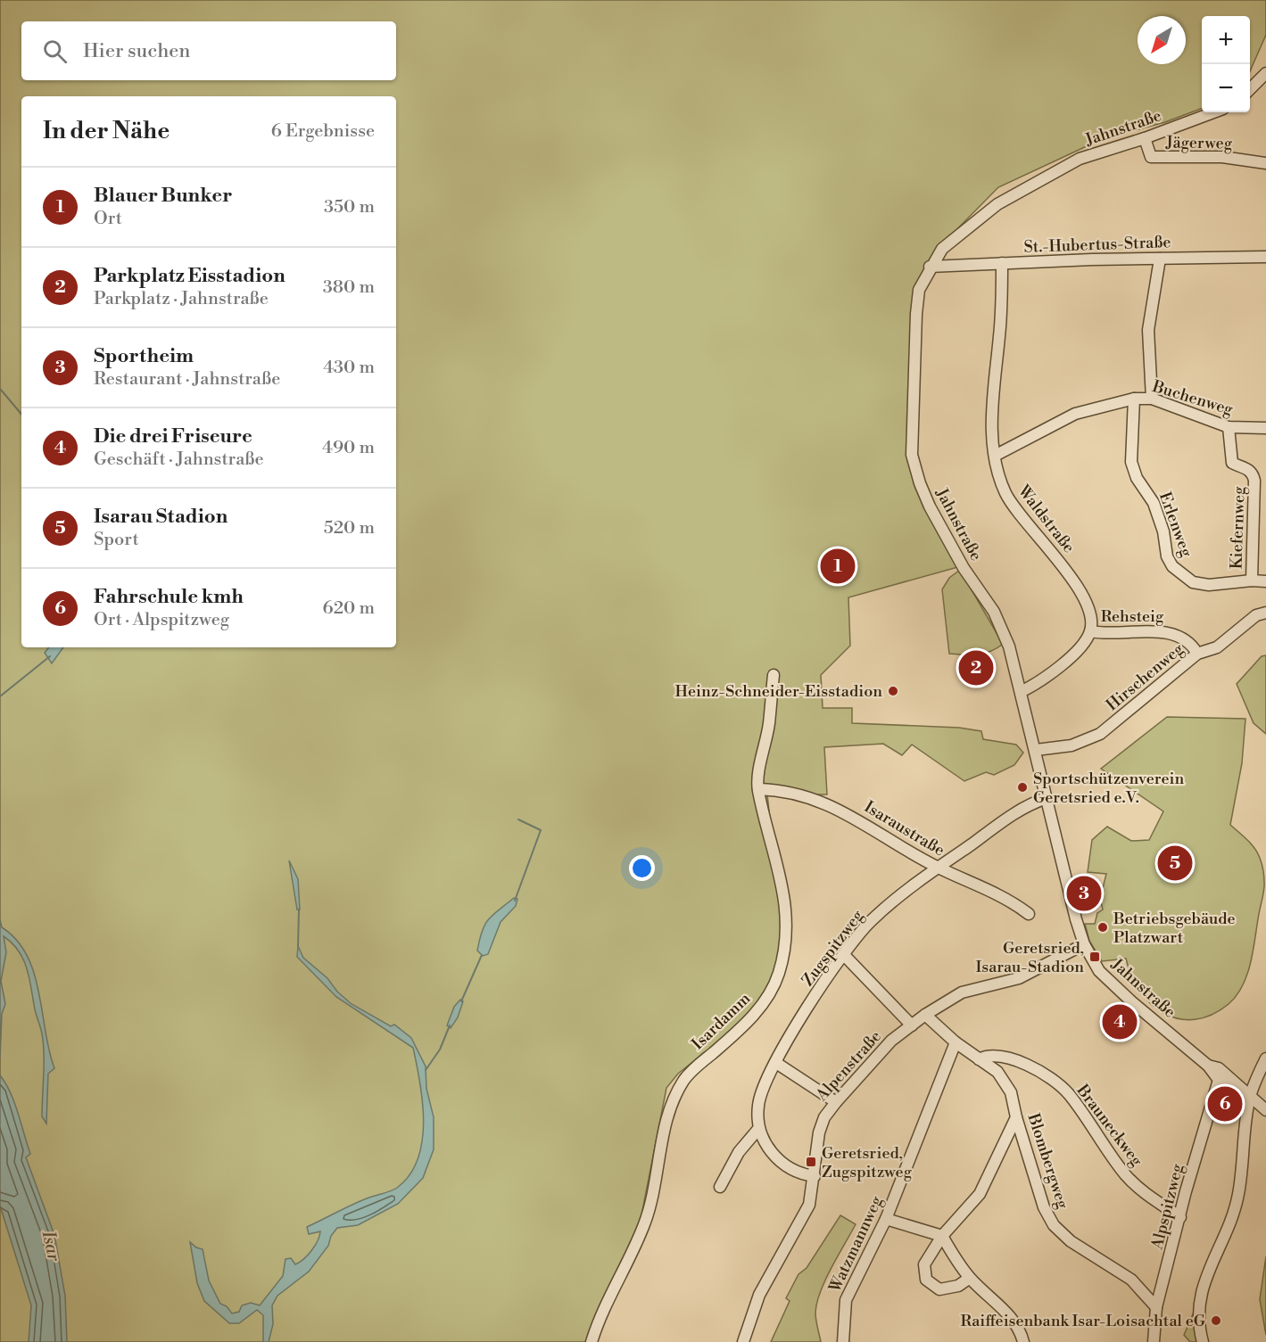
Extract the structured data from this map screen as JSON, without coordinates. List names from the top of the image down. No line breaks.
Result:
{"streets":{"street":["Jahnstraße","Jägerweg","St.-Hubertus-Straße","Buchenweg","Waldstraße","Erlenweg","Kiefernweg","Rehsteig","Hirschenweg","Isaraustraße","Zugspitzweg","Isardamm","Alpenstraße","Brauneckweg","Blombergweg","Alpspitzweg","Watzmannweg"]},"crossings":[["Jahnstraße","Jägerweg"],["Jahnstraße","St.-Hubertus-Straße"],["Jahnstraße","Hirschenweg"],["Jahnstraße","Zugspitzweg"],["Jahnstraße","Alpenstraße"],["Jahnstraße","Alpspitzweg"],["St.-Hubertus-Straße","Waldstraße"],["Buchenweg","Waldstraße"],["Buchenweg","Erlenweg"],["Buchenweg","Kiefernweg"],["Waldstraße","Rehsteig"],["Erlenweg","Kiefernweg"],["Rehsteig","Hirschenweg"],["Isaraustraße","Zugspitzweg"],["Isaraustraße","Isardamm"],["Alpenstraße","Blombergweg"],["Brauneckweg","Blombergweg"],["Brauneckweg","Alpspitzweg"],["Blombergweg","Alpspitzweg"],["Blombergweg","Watzmannweg"]],"water":["Isar"],"places":{"other":["Heinz-Schneider-Eisstadion","Sportschützenverein Geretsried e.V.","Betriebsgebäude Platzwart","Raiffeisenbank Isar-Loisachtal eG"],"transit":["Geretsried, Isarau-Stadion","Geretsried, Zugspitzweg"]},"north":"bottom left","page":{"map_buttons":["+","−"],"search":"Hier suchen","heading":["In der Nähe","6 Ergebnisse"],"list":[{"mark":"1","name":"Blauer Bunker","note":"Ort","value":"350 m"},{"mark":"2","name":"Parkplatz Eisstadion","note":"Parkplatz · Jahnstraße","value":"380 m"},{"mark":"3","name":"Sportheim","note":"Restaurant · Jahnstraße","value":"430 m"},{"mark":"4","name":"Die drei Friseure","note":"Geschäft · Jahnstraße","value":"490 m"},{"mark":"5","name":"Isarau Stadion","note":"Sport","value":"520 m"},{"mark":"6","name":"Fahrschule kmh","note":"Ort · Alpspitzweg","value":"620 m"}],"pins":["1","2","5","3","4","6"]}}
